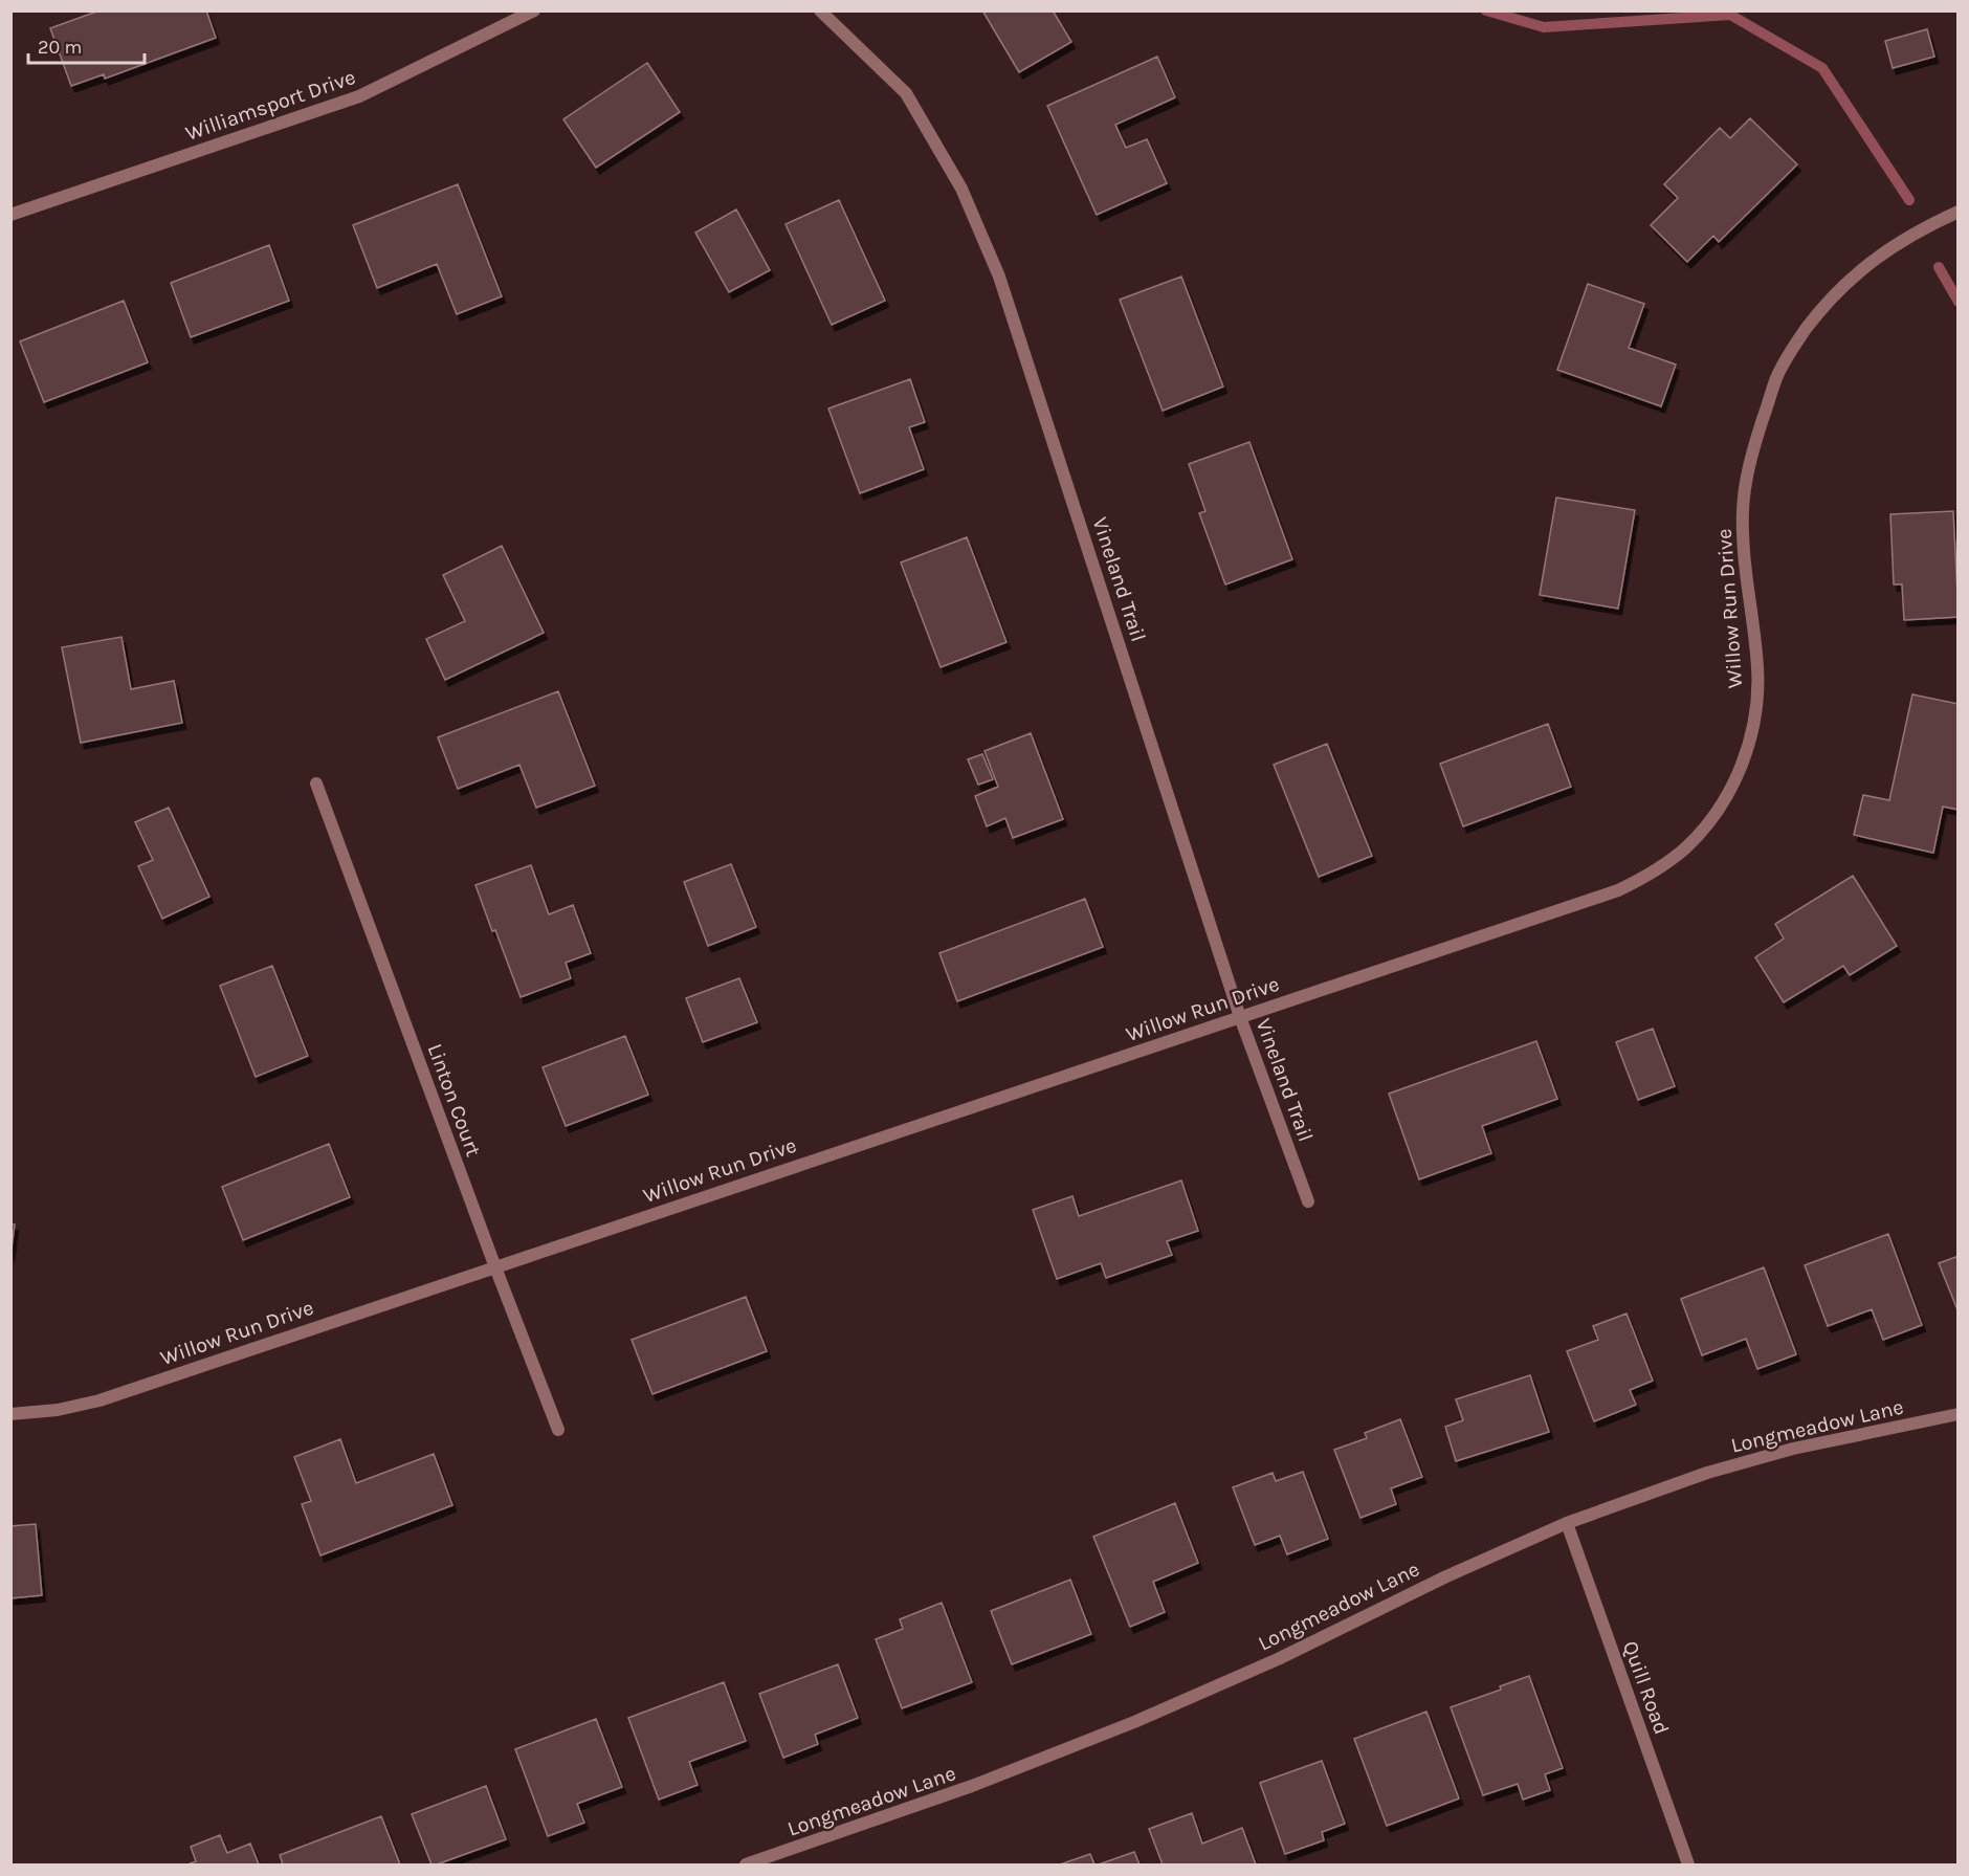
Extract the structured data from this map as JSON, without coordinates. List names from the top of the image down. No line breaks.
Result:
{"streets":{"street":["Williamsport Drive","Vineland Trail","Willow Run Drive","Linton Court","Longmeadow Lane","Quill Road"]},"crossings":[["Vineland Trail","Willow Run Drive"],["Willow Run Drive","Linton Court"],["Longmeadow Lane","Quill Road"]],"scale_bar":"20 m"}
